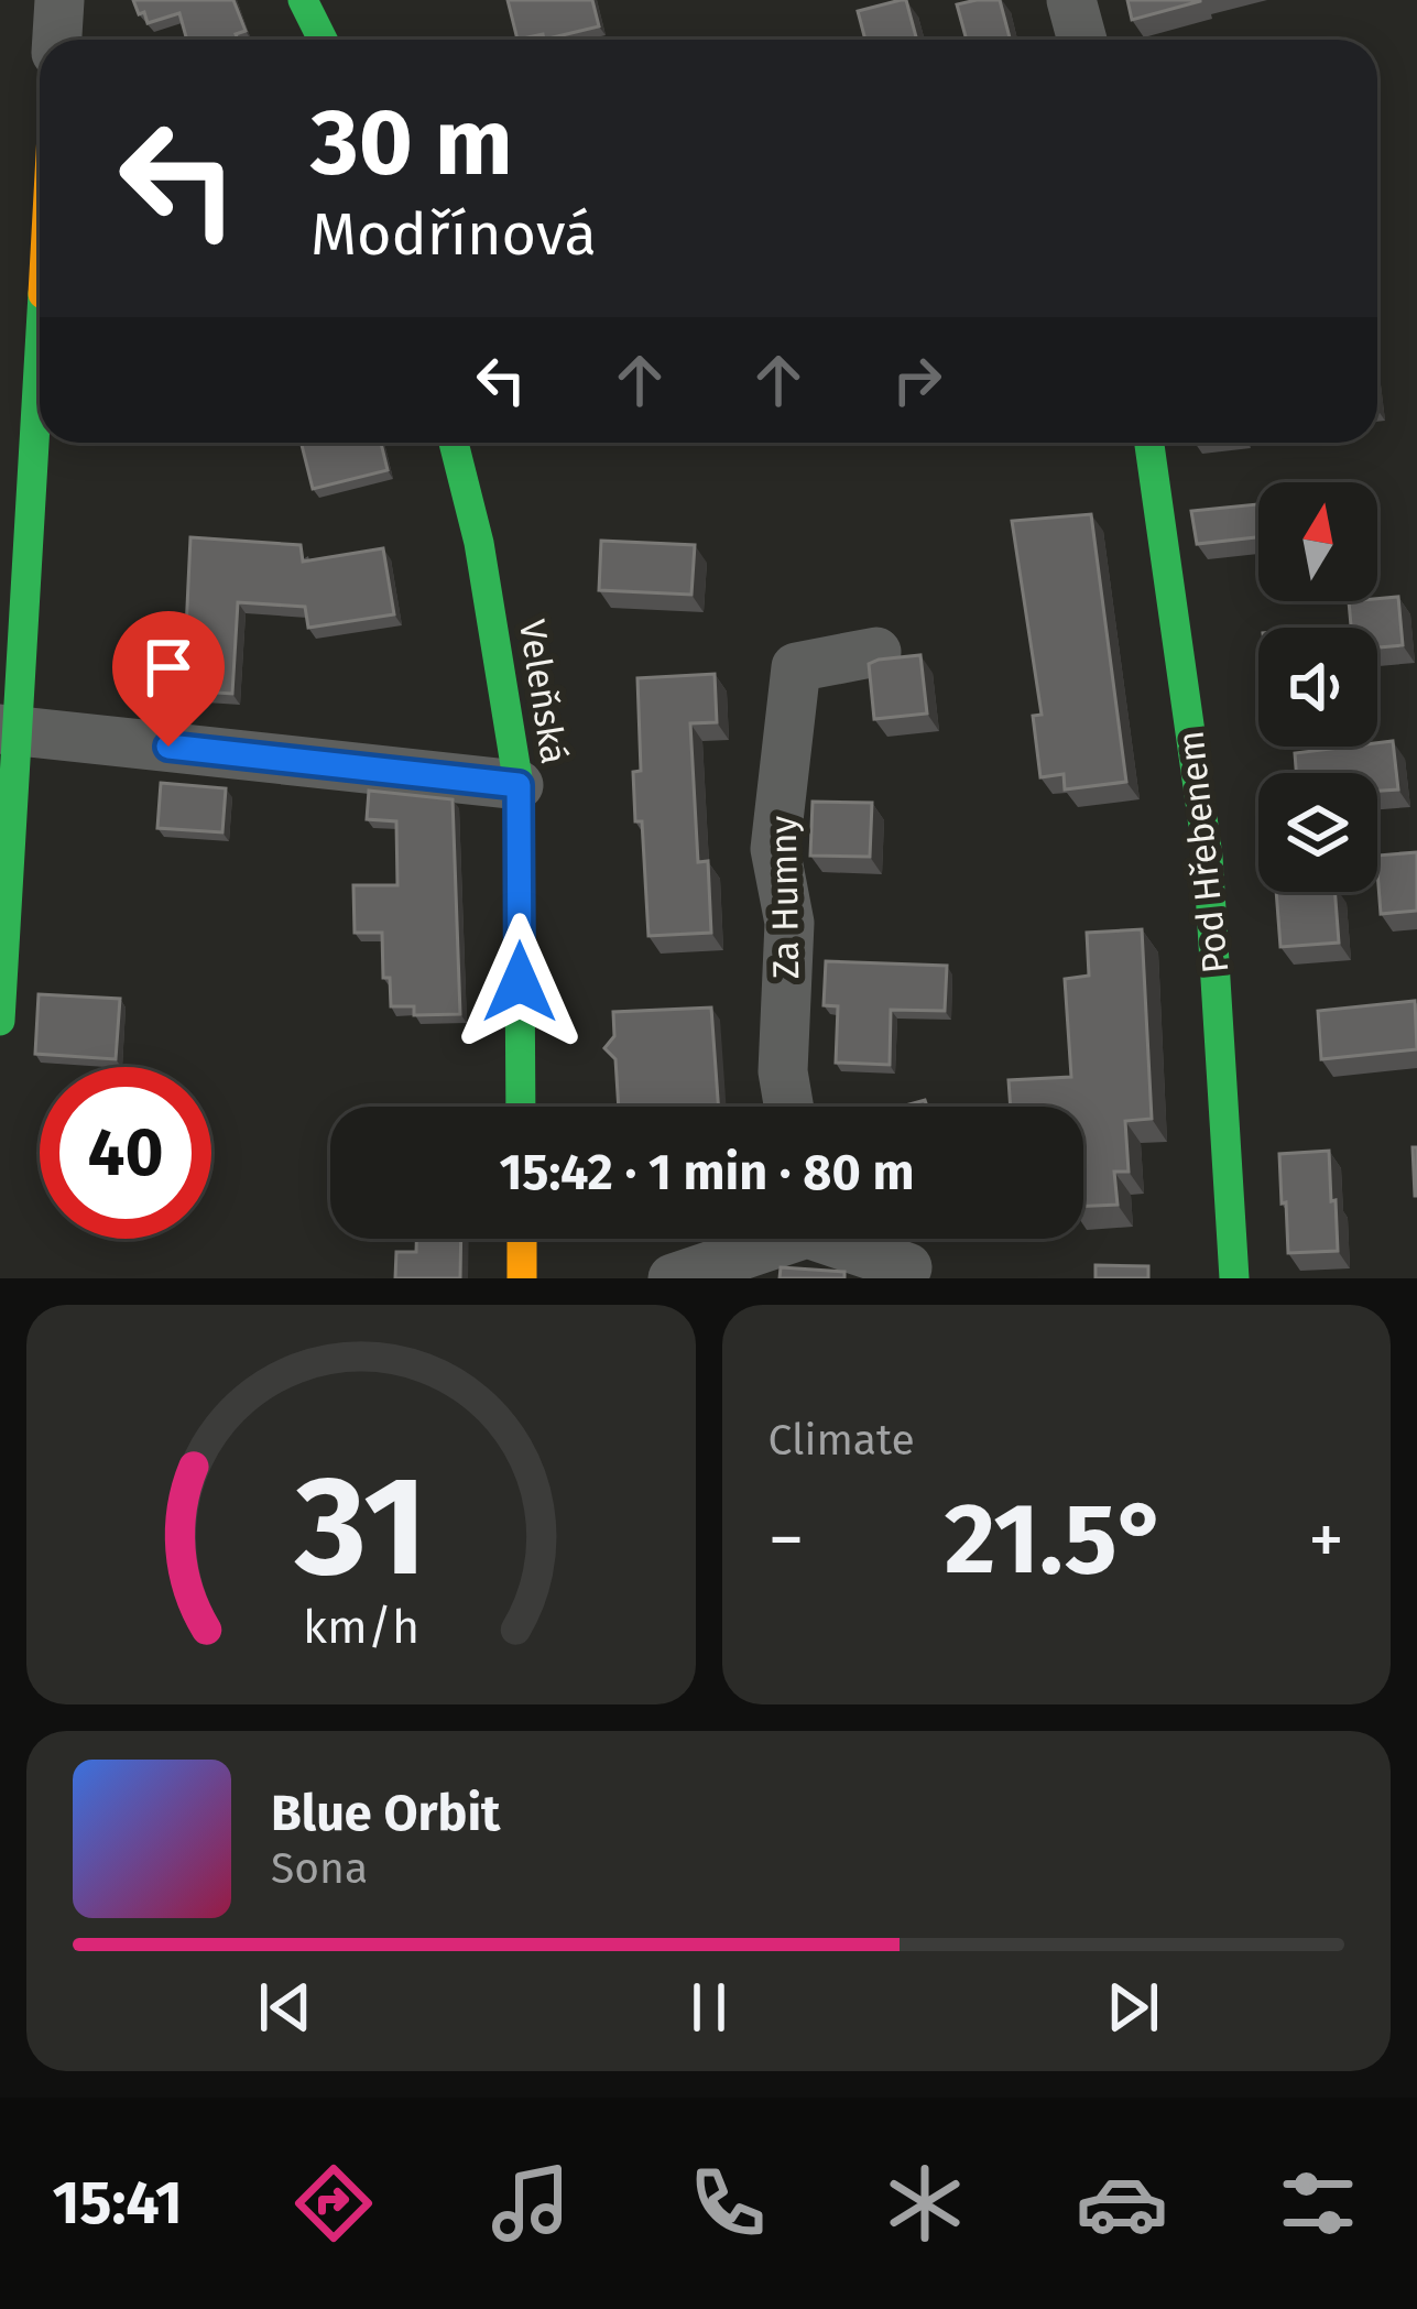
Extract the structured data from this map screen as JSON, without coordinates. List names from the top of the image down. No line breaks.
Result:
{"streets":{"street":["Veleňská","Pod Hřebenem","Za Humny"]},"north":"top","page":{"turn":["30 m","Modřínová"],"limit":"40","trip":"15:42 · 1 min · 80 m","tile":"Climate","heat":["−","21.5°","+"],"song":["Blue Orbit","Sona"],"tabs":"15:41","gauge":["31","km/h"]}}
